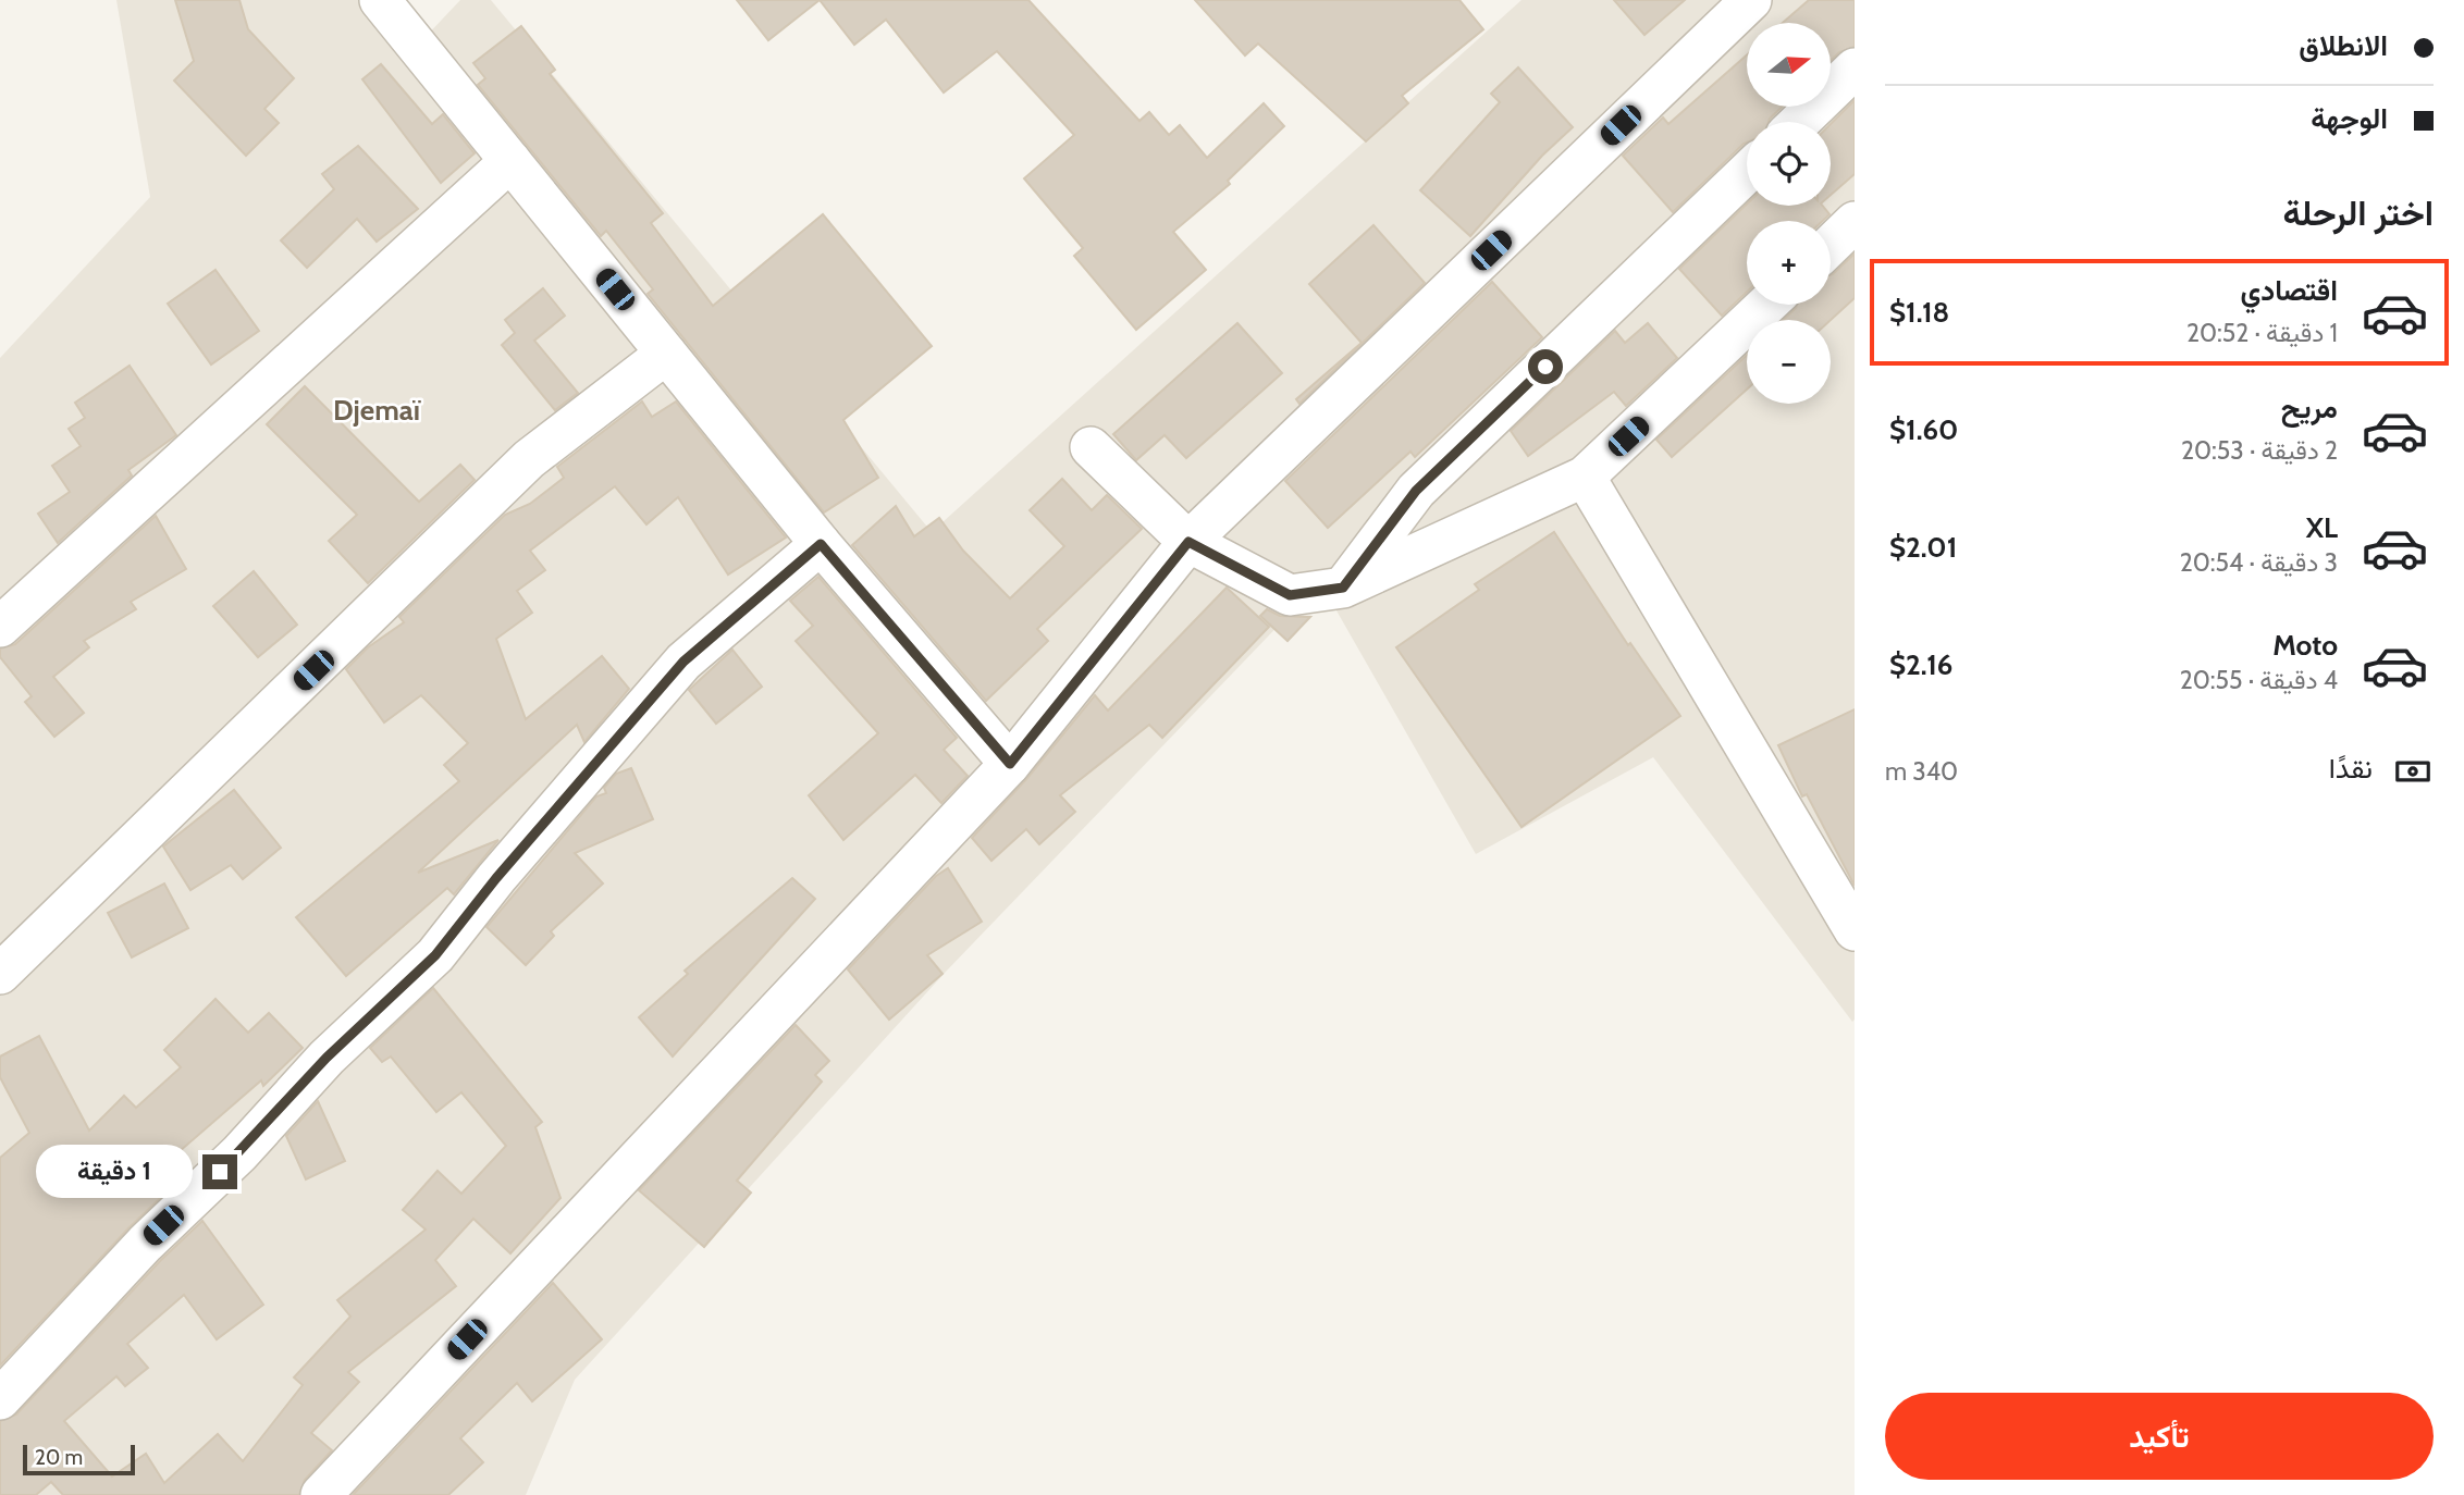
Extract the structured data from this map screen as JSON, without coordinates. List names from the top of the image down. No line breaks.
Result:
{"districts":["Djemaï"],"scale_bar":"20 m","north":"right","page":{"banner":["الانطلاق","الوجهة"],"map_buttons":["+","−"],"heading":"اختر الرحلة","list":[{"name":"اقتصادي","note":"1 دقيقة · 20:52","value":"$1.18"},{"name":"مريح","note":"2 دقيقة · 20:53","value":"$1.60"},{"name":"XL","note":"3 دقيقة · 20:54","value":"$2.01"},{"name":"Moto","note":"4 دقيقة · 20:55","value":"$2.16"}],"pay":["نقدًا","340 m"],"bubble":"1 دقيقة","buttons":"تأكيد","scale":"20 m"}}
